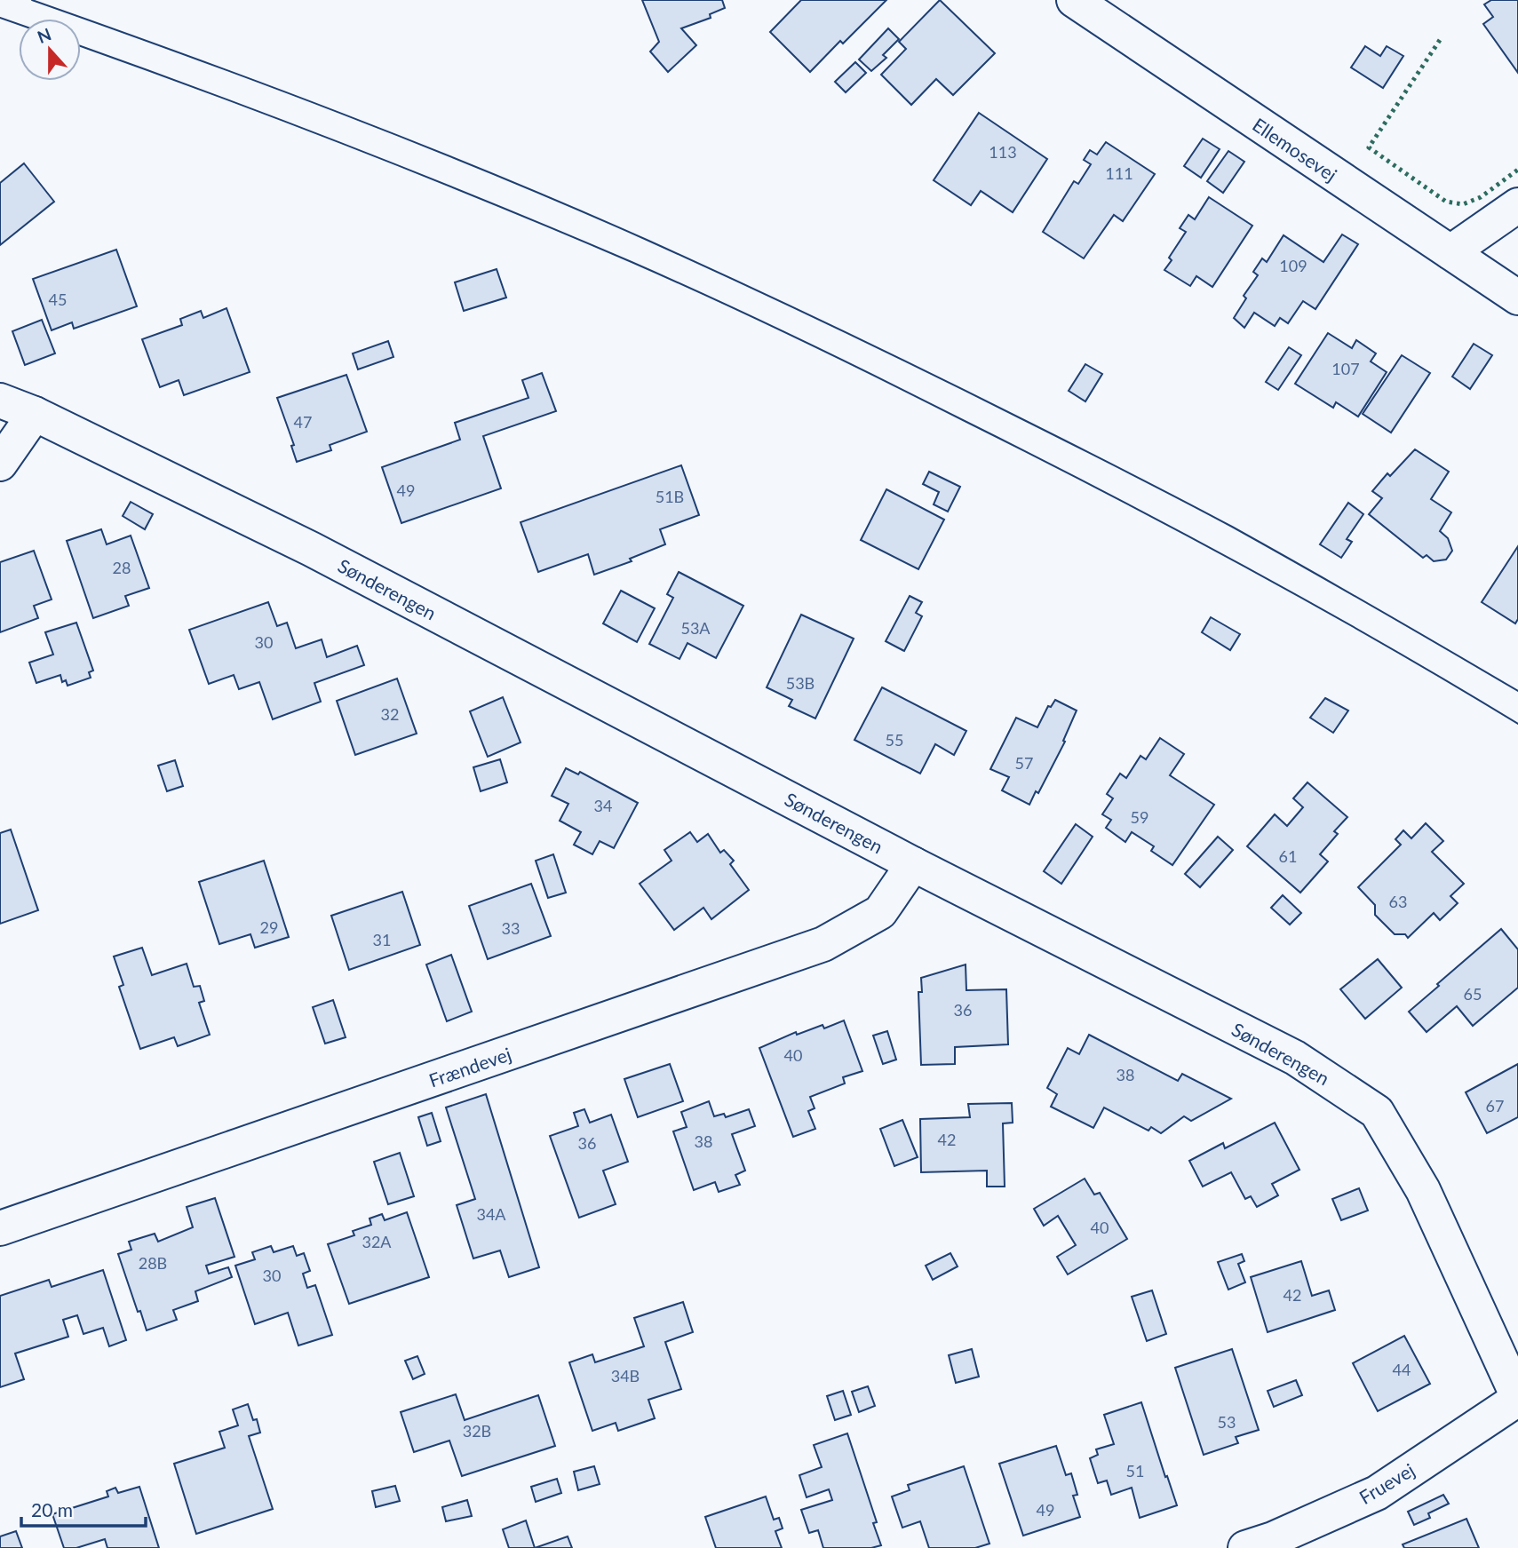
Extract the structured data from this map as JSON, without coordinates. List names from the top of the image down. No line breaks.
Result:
{"streets":{"street":["Ellemosevej","Sønderengen","Frændevej","Fruevej"]},"crossings":[["Sønderengen","Frændevej"],["Sønderengen","Fruevej"]],"house_numbers":["113","111","109","45","107","47","49","51B","28","53A","30","53B","32","55","57","34","59","61","63","29","33","31","65","36","40","38","67","42","38","36","34A","40","32A","28B","30","42","44","34B","53","32B","51","49"],"scale_bar":"20 m","north":"top"}
